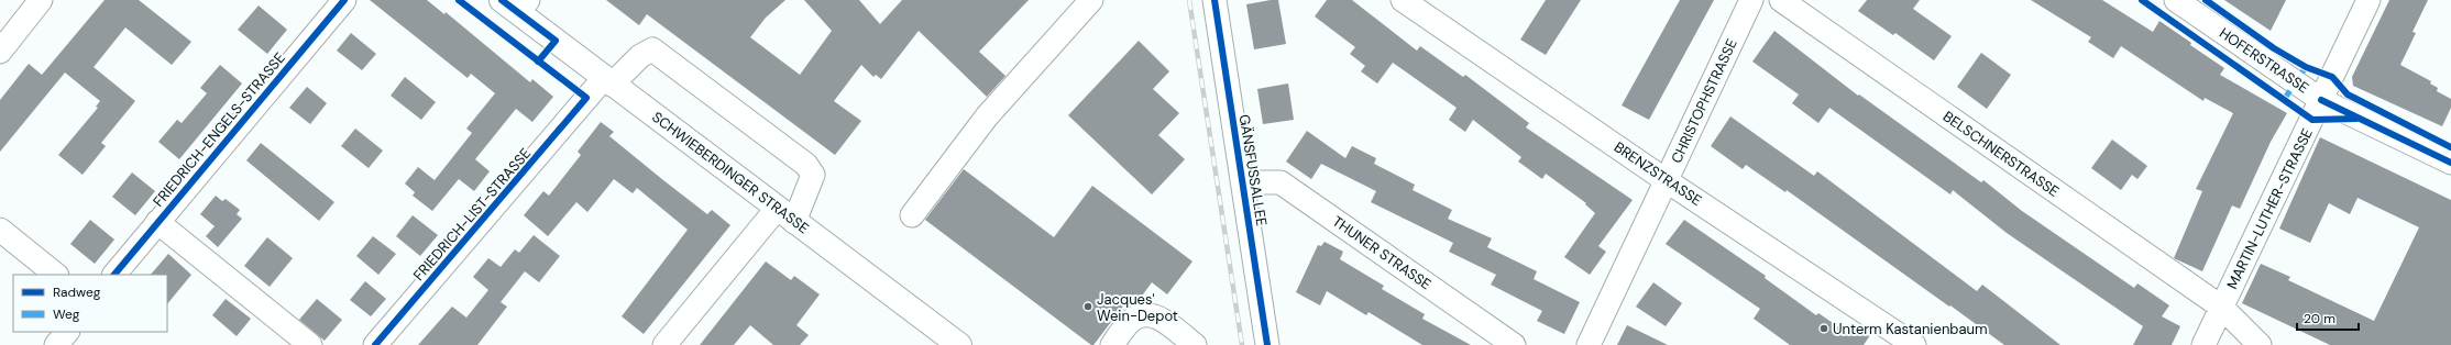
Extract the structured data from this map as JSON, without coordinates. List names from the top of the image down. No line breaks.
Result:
{"streets":{"main road":["SCHWIEBERDINGER STRASSE"],"street":["HOFERSTRASSE","CHRISTOPHSTRASSE","FRIEDRICH-ENGELS-STRASSE","BELSCHNERSTRASSE","GÄNSFUSSALLEE","BRENZSTRASSE","MARTIN-LUTHER-STRASSE","FRIEDRICH-LIST-STRASSE","THUNER STRASSE"]},"crossings":[["HOFERSTRASSE","MARTIN-LUTHER-STRASSE"],["CHRISTOPHSTRASSE","BRENZSTRASSE"],["BELSCHNERSTRASSE","MARTIN-LUTHER-STRASSE"],["GÄNSFUSSALLEE","THUNER STRASSE"],["SCHWIEBERDINGER STRASSE","FRIEDRICH-LIST-STRASSE"]],"places":["Jacques' Wein-Depot","Unterm Kastanienbaum"],"legend":["Radweg","Weg"],"scale_bar":"20 m"}
